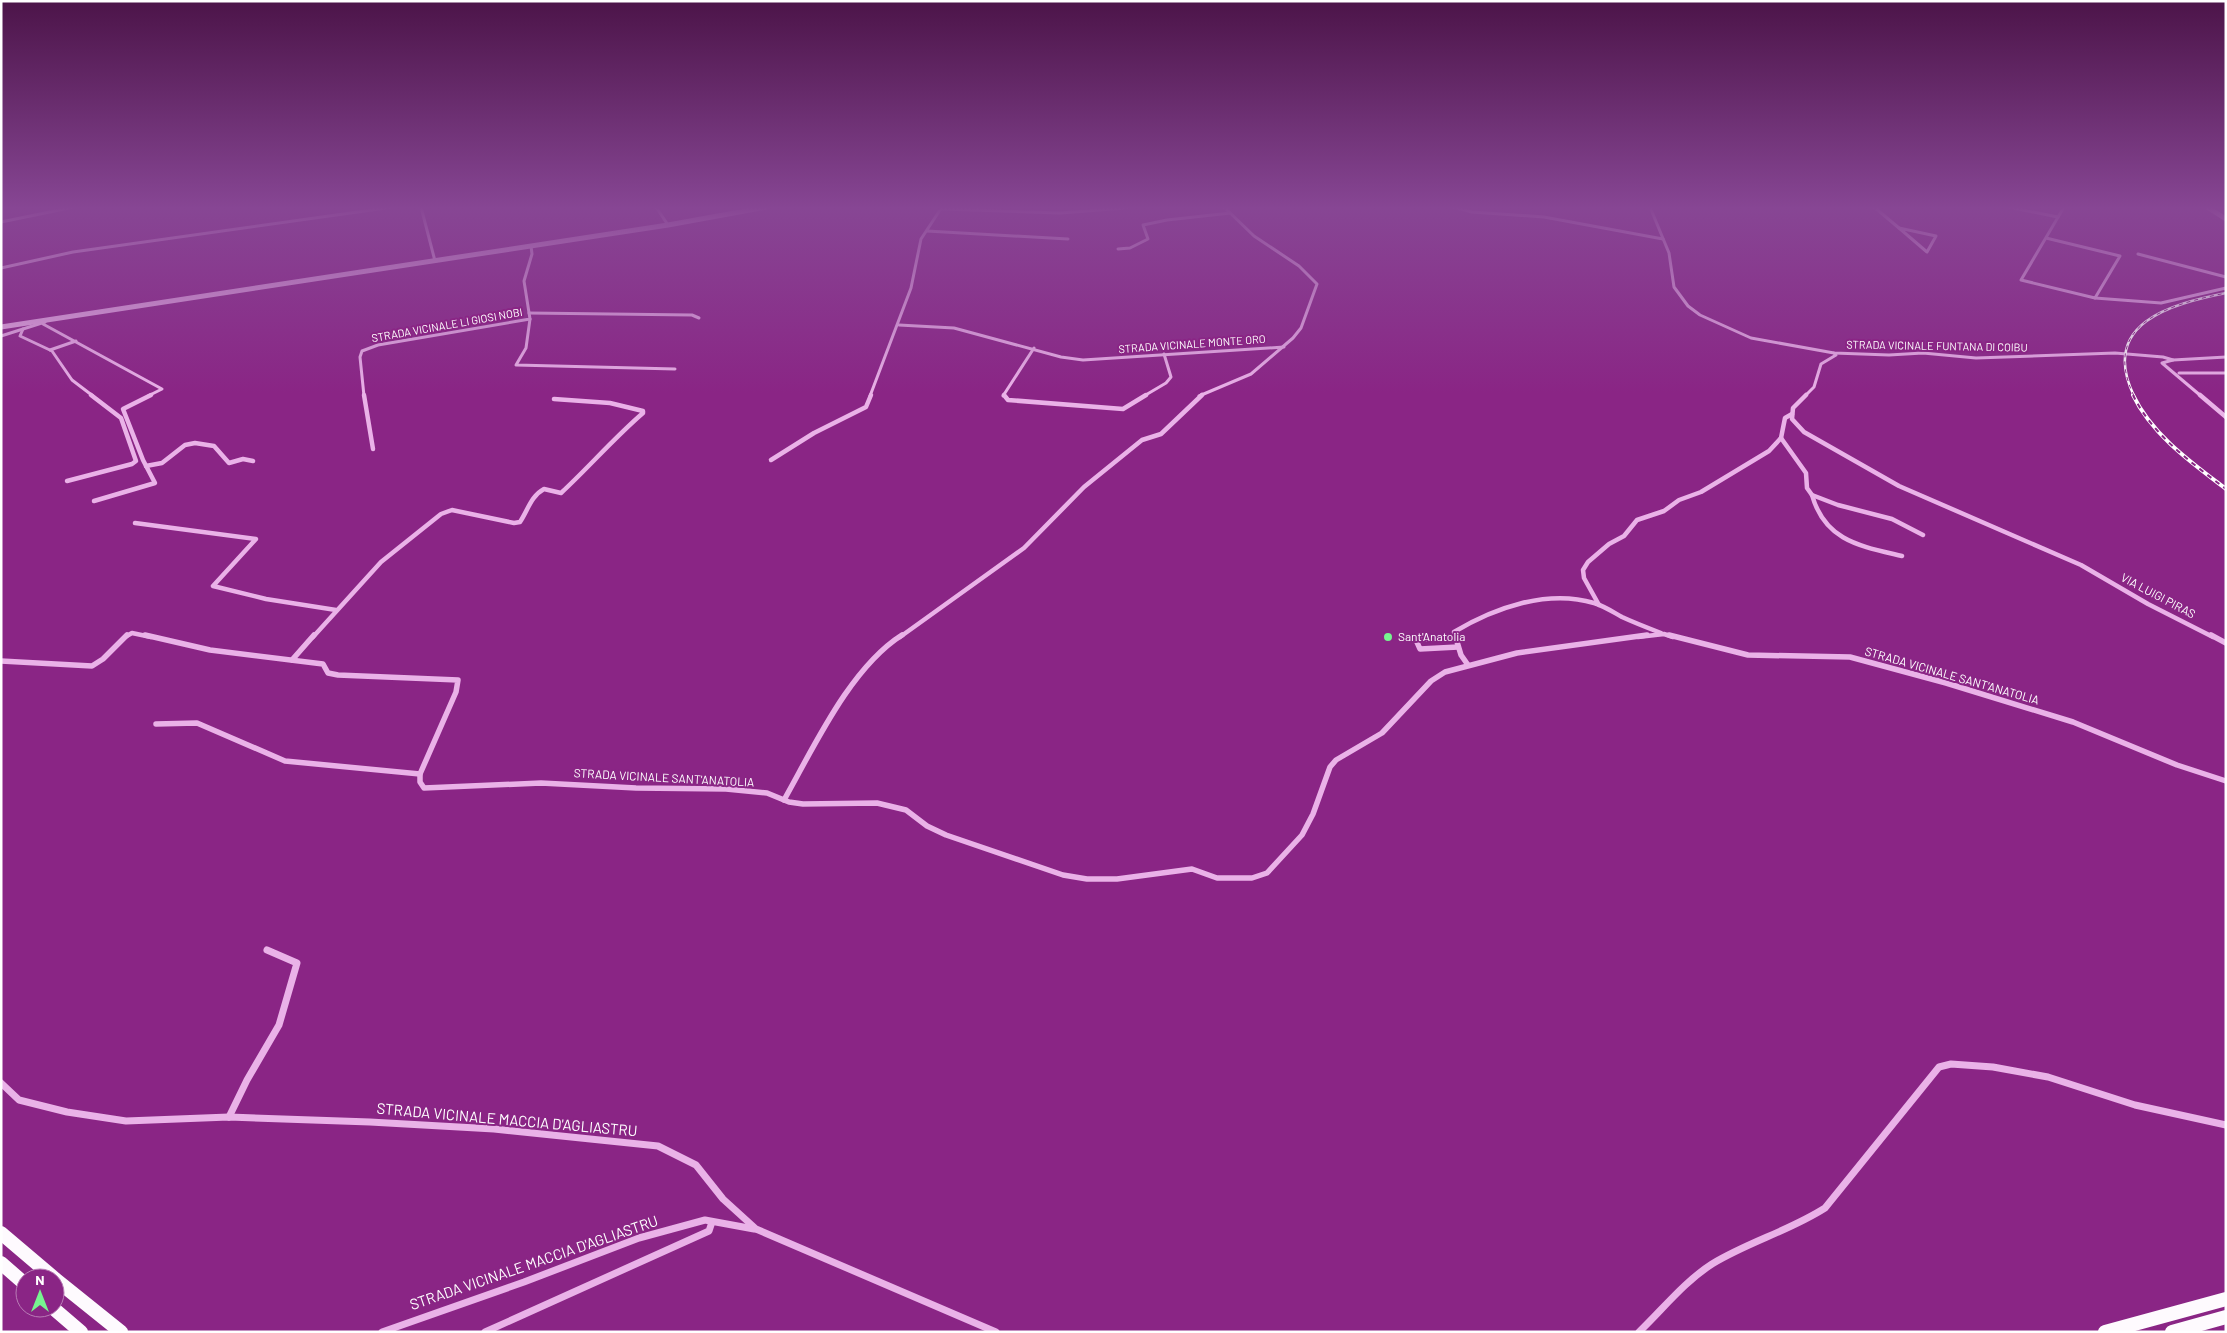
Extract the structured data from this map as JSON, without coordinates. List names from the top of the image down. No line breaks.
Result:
{"streets":{"street":["STRADA VICINALE LI GIOSI NOBI","STRADA VICINALE MONTE ORO","STRADA VICINALE FUNTANA DI COIBU","VIA LUIGI PIRAS","STRADA VICINALE SANT'ANATOLIA","STRADA VICINALE MACCIA D'AGLIASTRU"]},"places":["Sant'Anatolia"],"north":"top"}
